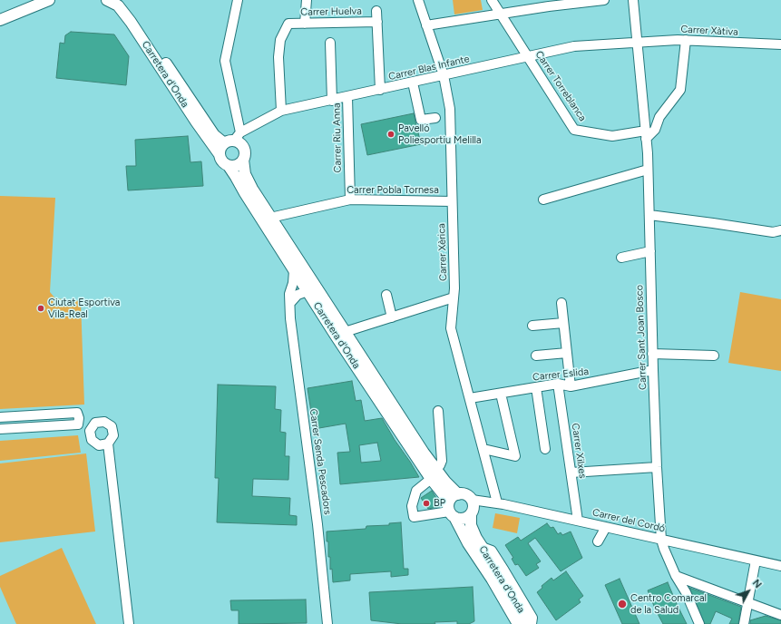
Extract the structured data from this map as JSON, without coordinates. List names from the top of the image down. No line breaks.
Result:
{"streets":{"main road":["Carretera d'Onda"],"street":["Carrer Huelva","Carrer Xàtiva","Carrer Blas Infante","Carrer Torreblanca","Carrer Riu Anna","Carrer Pobla Tornesa","Carrer Xèrica","Carrer Sant Joan Bosco","Carrer Eslida","Carrer Xilxes","Carrer Senda Pescadors","Carrer del Cordó"]},"crossings":[["Carrer Huelva","Carrer Blas Infante"],["Carrer Xàtiva","Carrer Blas Infante"],["Carrer Xàtiva","Carrer Sant Joan Bosco"],["Carrer Blas Infante","Carretera d'Onda"],["Carrer Blas Infante","Carrer Torreblanca"],["Carrer Blas Infante","Carrer Riu Anna"],["Carrer Blas Infante","Carrer Xèrica"],["Carrer Blas Infante","Carrer Sant Joan Bosco"],["Carretera d'Onda","Carrer Pobla Tornesa"],["Carretera d'Onda","Carrer Senda Pescadors"],["Carretera d'Onda","Carrer del Cordó"],["Carrer Torreblanca","Carrer Sant Joan Bosco"],["Carrer Riu Anna","Carrer Pobla Tornesa"],["Carrer Pobla Tornesa","Carrer Xèrica"],["Carrer Xèrica","Carrer Eslida"],["Carrer Xèrica","Carrer del Cordó"],["Carrer Sant Joan Bosco","Carrer Eslida"],["Carrer Sant Joan Bosco","Carrer del Cordó"],["Carrer Eslida","Carrer Xilxes"],["Carrer Xilxes","Carrer del Cordó"]],"places":["Pavelló Poliesportiu Melilla","Ciutat Esportiva Vila-Real","BP","Centro Comarcal de la Salud"],"north":"top right"}
